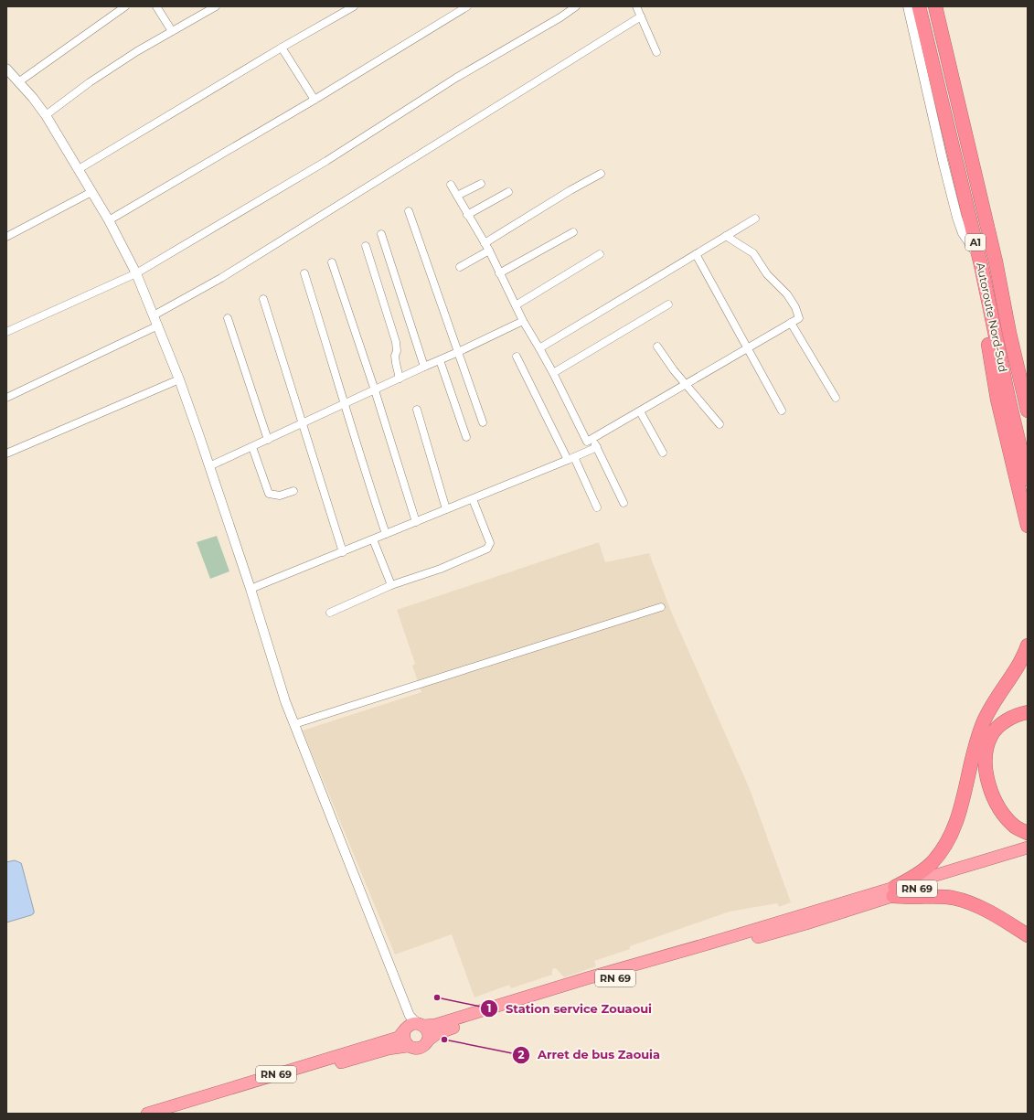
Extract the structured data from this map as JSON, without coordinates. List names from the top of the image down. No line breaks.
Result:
{"streets":{"highway":["A1","Autoroute Nord-Sud","RN 69"]},"places":["Station service Zouaoui","Arret de bus Zaouia"]}
